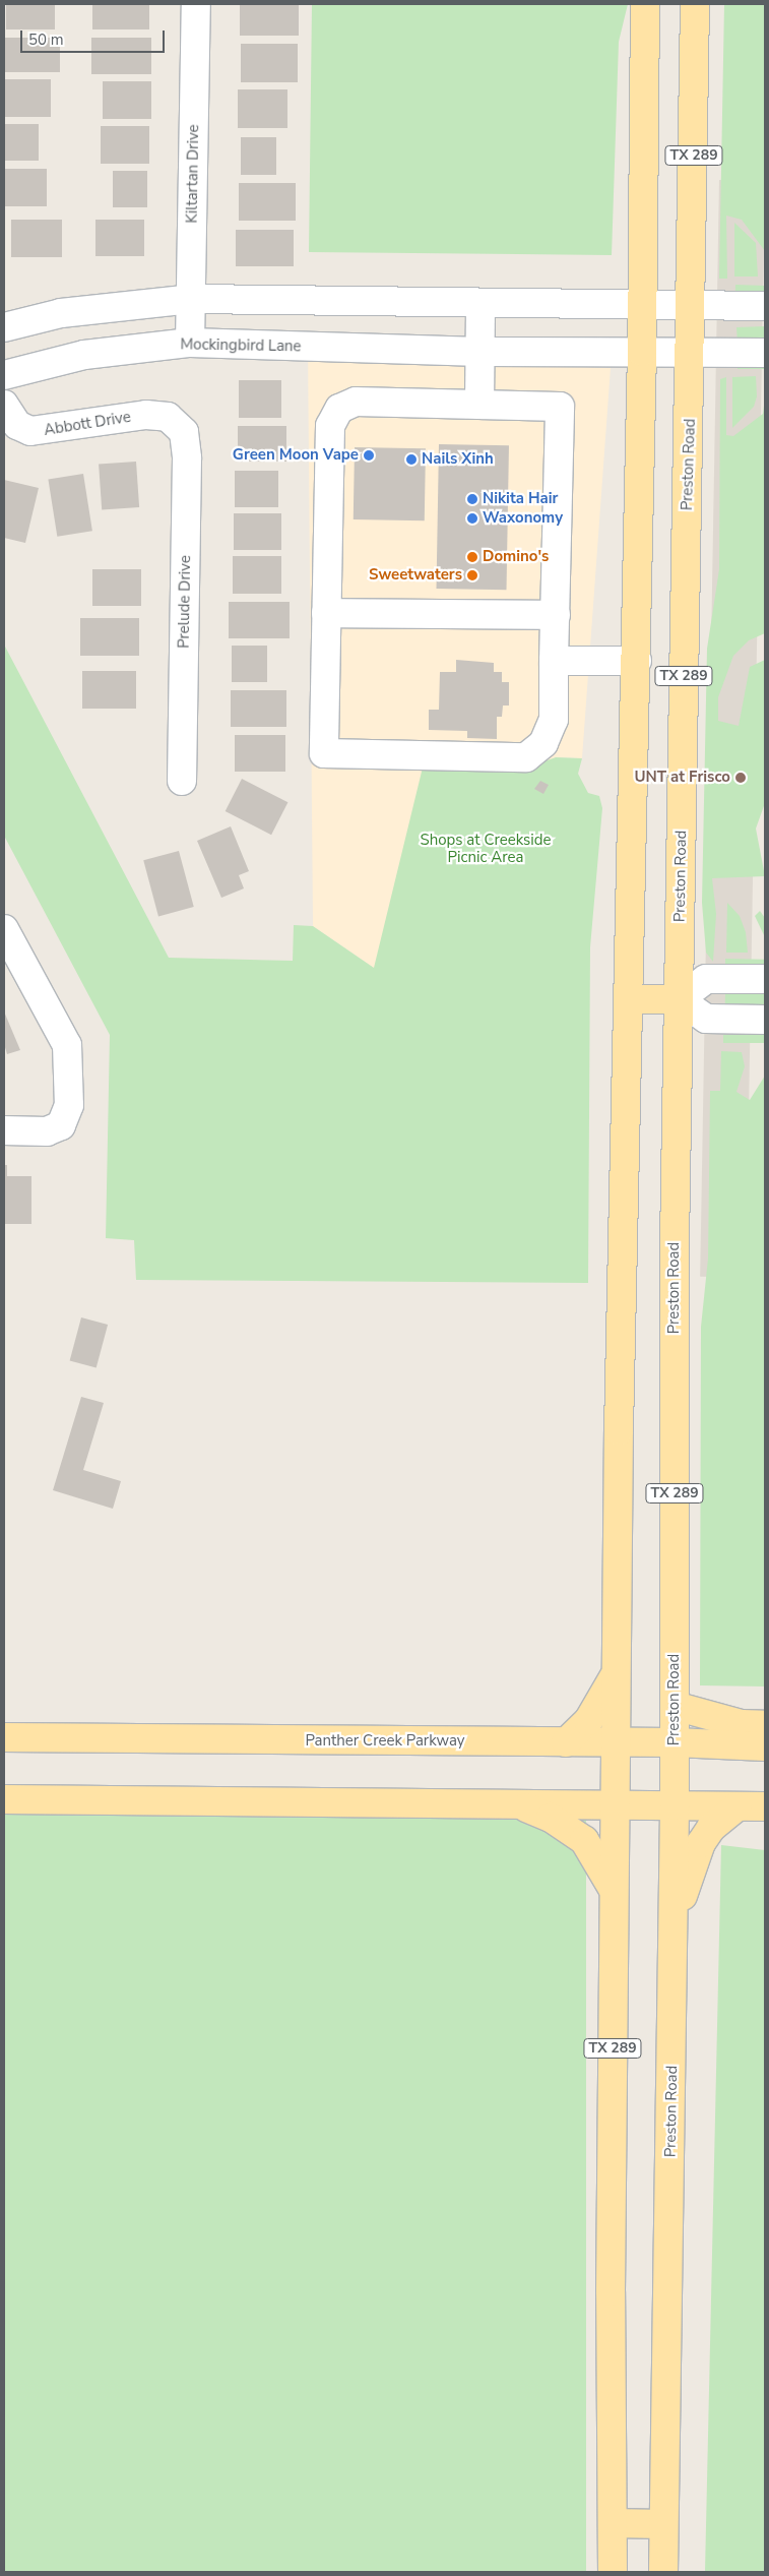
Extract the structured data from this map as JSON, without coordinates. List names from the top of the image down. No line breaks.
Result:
{"streets":{"main road":["TX 289","Preston Road","Panther Creek Parkway"],"street":["Kiltartan Drive","Mockingbird Lane","Abbott Drive","Prelude Drive"]},"crossings":[["TX 289","Mockingbird Lane"],["TX 289","Panther Creek Parkway"],["Kiltartan Drive","Mockingbird Lane"],["Mockingbird Lane","Preston Road"],["Abbott Drive","Prelude Drive"],["Preston Road","Panther Creek Parkway"]],"parks":["Shops at Creekside Picnic Area"],"places":["Green Moon Vape","Nails Xinh","Nikita Hair","Waxonomy","Domino's","Sweetwaters","UNT at Frisco"],"scale_bar":"50 m"}
